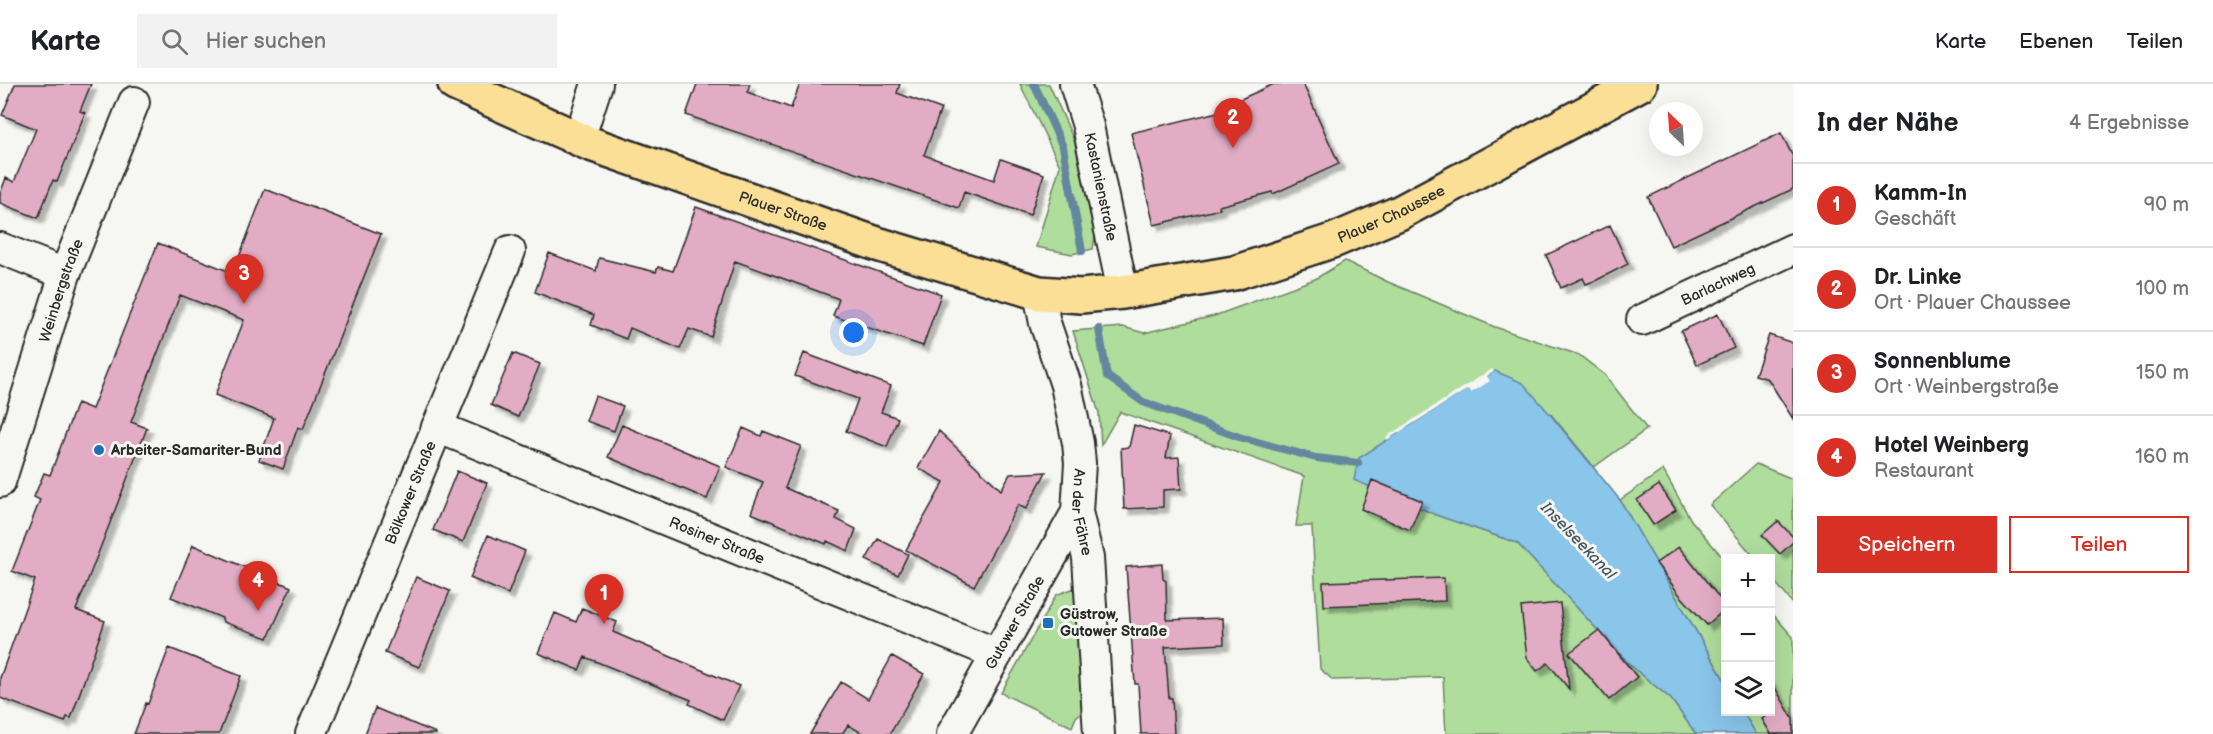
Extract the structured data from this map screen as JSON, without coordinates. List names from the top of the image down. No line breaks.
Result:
{"streets":{"main road":["Plauer Straße","Plauer Chaussee"],"street":["Kastanienstraße","Barlachweg","Weinbergstraße","Bölkower Straße","An der Fähre","Rosiner Straße","Gutower Straße"]},"crossings":[["Kastanienstraße","Plauer Straße"],["Kastanienstraße","Plauer Chaussee"],["Plauer Straße","Plauer Chaussee"],["Plauer Straße","An der Fähre"],["Bölkower Straße","Rosiner Straße"],["An der Fähre","Gutower Straße"],["Rosiner Straße","Gutower Straße"]],"water":["Inselseekanal"],"places":{"other":["Arbeiter-Samariter-Bund"],"transit":["Güstrow, Gutower Straße"]},"north":"top left","page":{"header":"Karte","search":"Hier suchen","nav":["Karte","Ebenen","Teilen"],"heading":["In der Nähe","4 Ergebnisse"],"pins":["2","3","4","1"],"list":[{"mark":"1","name":"Kamm-In","note":"Geschäft","value":"90 m"},{"mark":"2","name":"Dr. Linke","note":"Ort · Plauer Chaussee","value":"100 m"},{"mark":"3","name":"Sonnenblume","note":"Ort · Weinbergstraße","value":"150 m"},{"mark":"4","name":"Hotel Weinberg","note":"Restaurant","value":"160 m"}],"buttons":["Speichern","Teilen"],"map_buttons":["+","−"]}}
